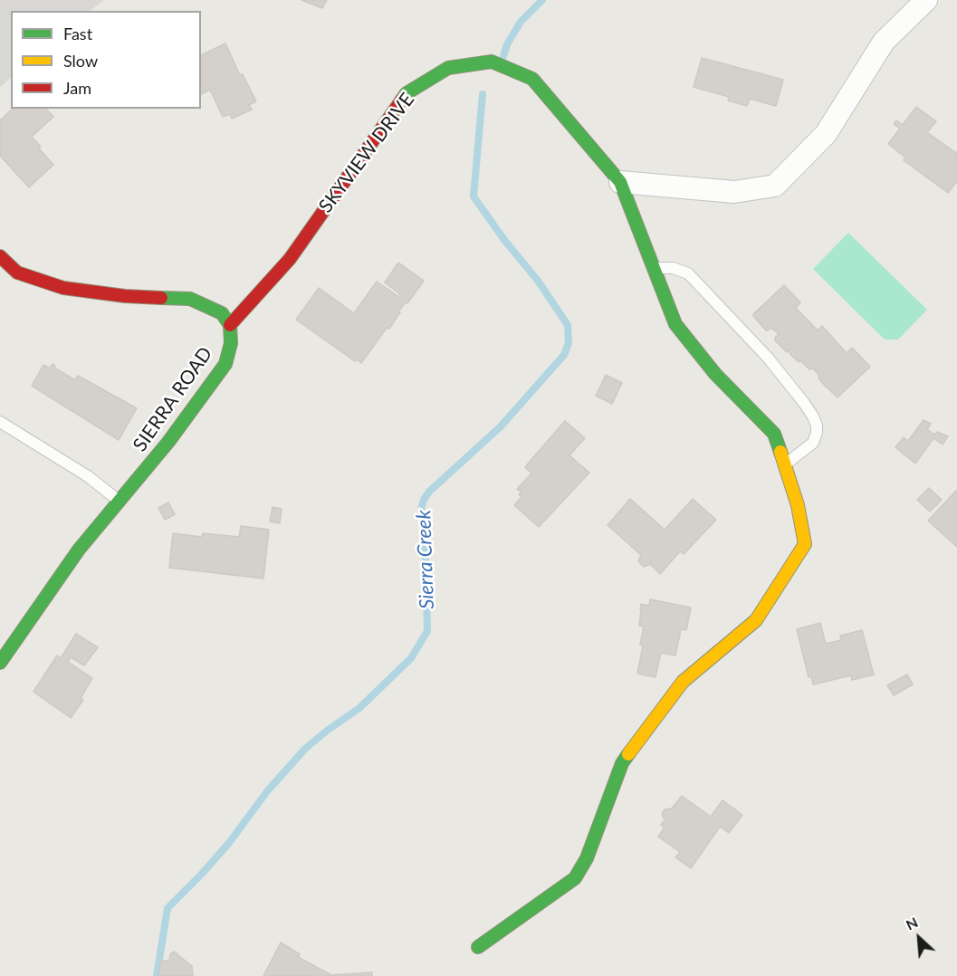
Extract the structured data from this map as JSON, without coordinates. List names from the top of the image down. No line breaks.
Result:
{"streets":{"street":["SKYVIEW DRIVE","SIERRA ROAD"]},"crossings":[["SKYVIEW DRIVE","SIERRA ROAD"]],"water":["Sierra Creek"],"legend":["Fast","Slow","Jam"],"north":"top left"}
